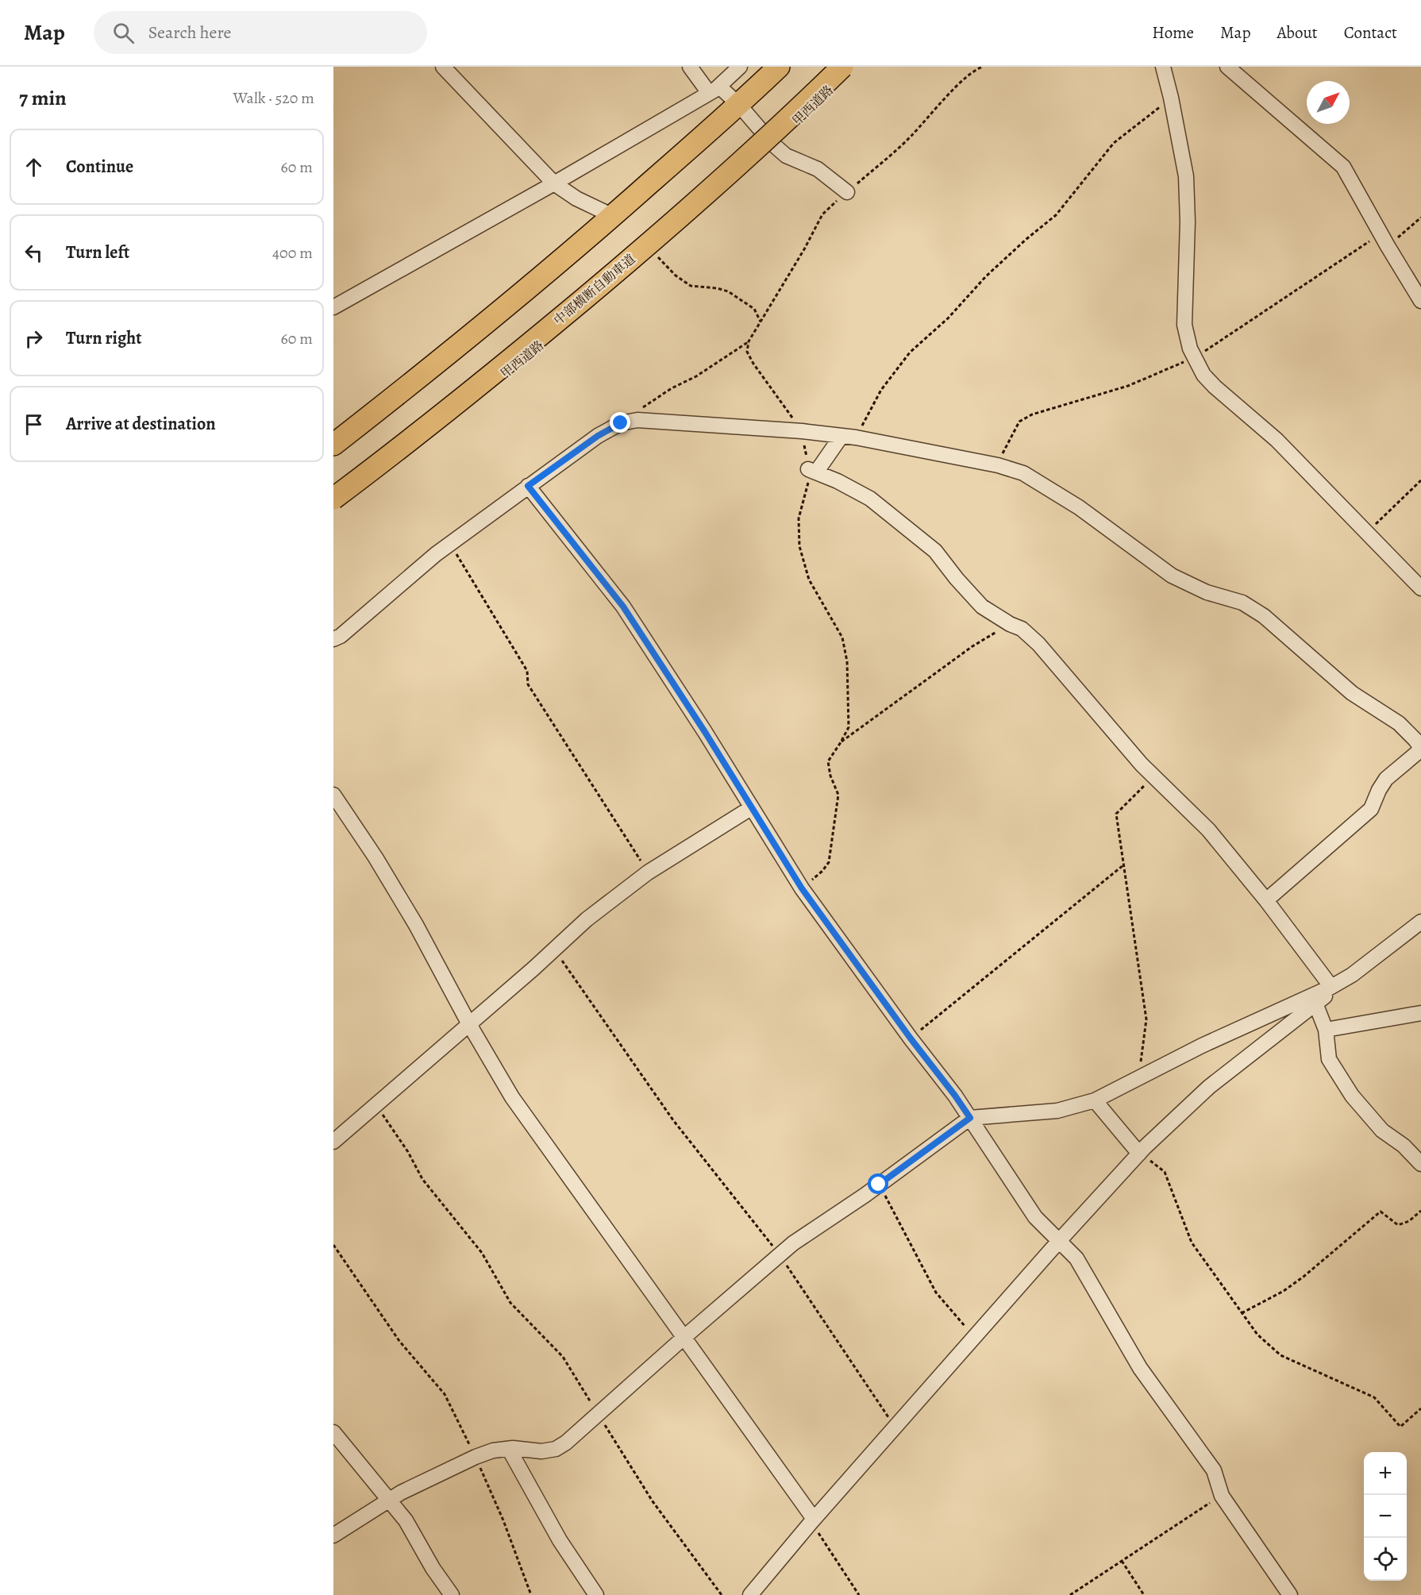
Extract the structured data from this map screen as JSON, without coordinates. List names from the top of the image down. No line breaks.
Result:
{"streets":{"highway":["甲西道路","中部横断自動車道"]},"north":"top right","page":{"header":"Map","search":"Search here","nav":["Home","Map","About","Contact"],"heading":["7 min","Walk · 520 m"],"list":[["Continue","60 m"],["Turn left","400 m"],["Turn right","60 m"],"Arrive at destination"],"map_buttons":["+","−"]}}
